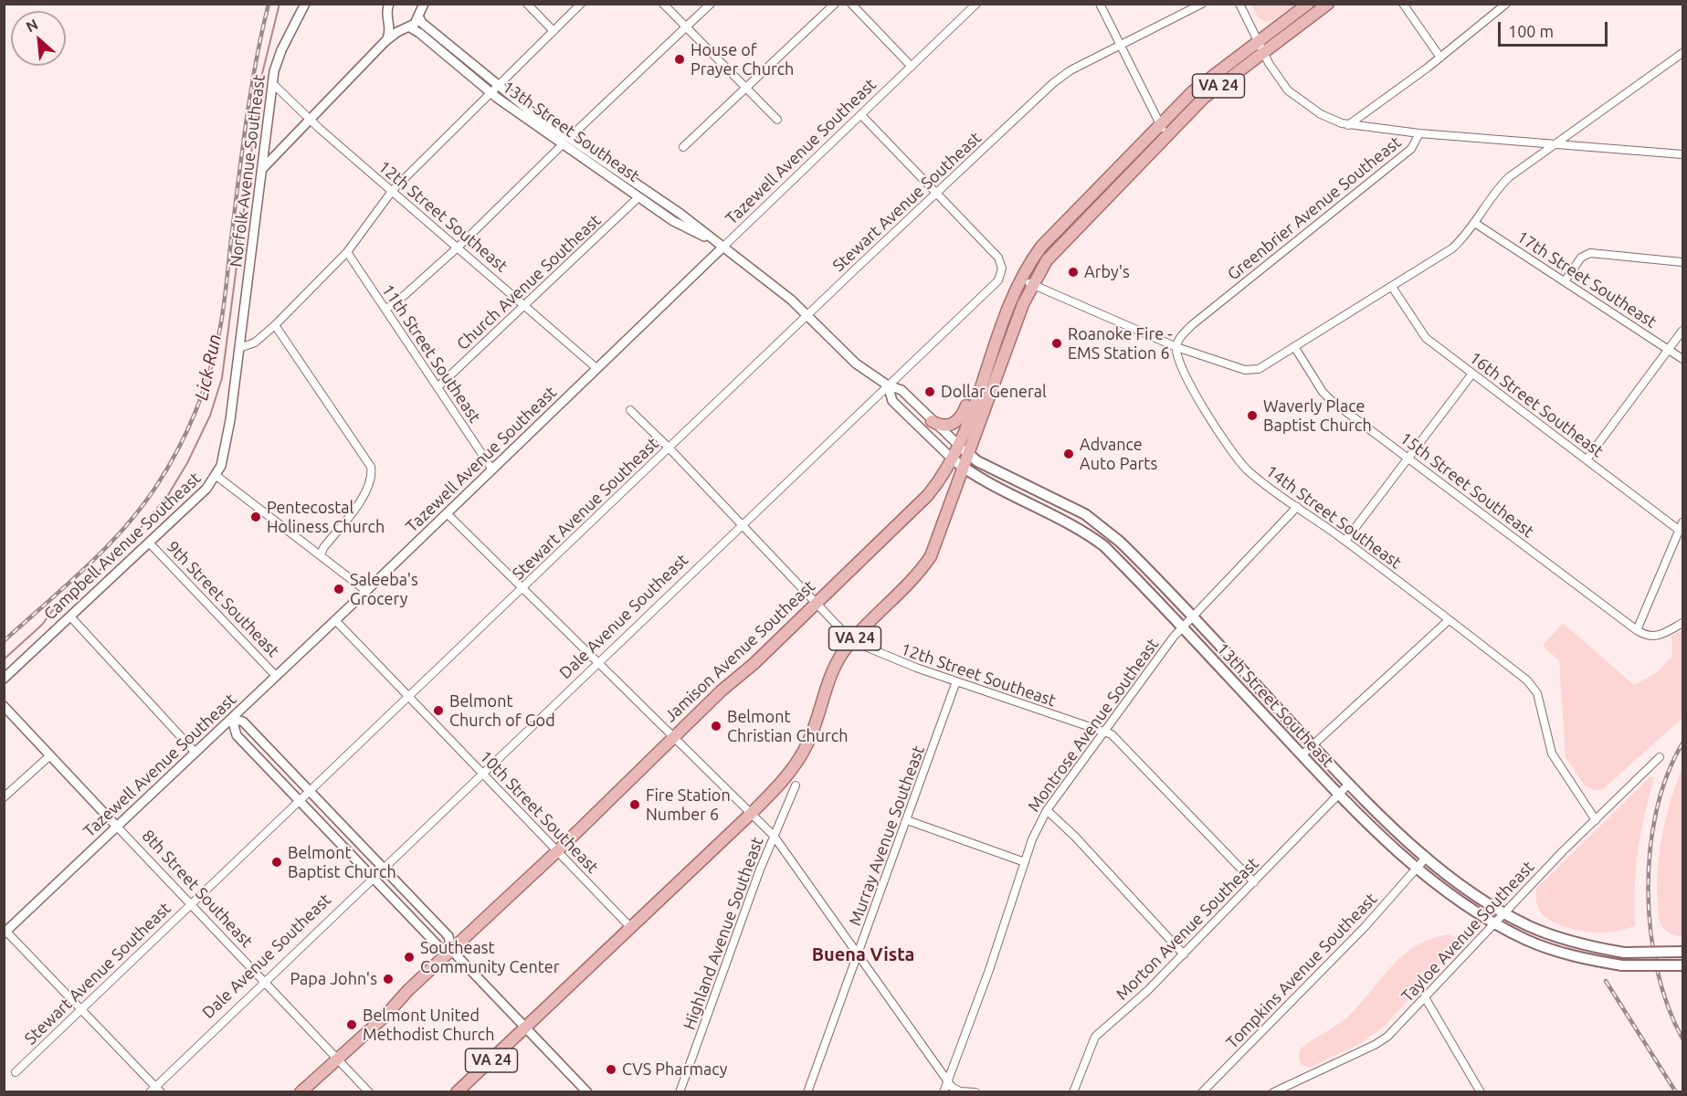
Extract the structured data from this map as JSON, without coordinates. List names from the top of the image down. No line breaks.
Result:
{"streets":{"main road":["VA 24","13th Street Southeast","Jamison Avenue Southeast"],"street":["Tazewell Avenue Southeast","Norfolk Avenue Southeast","Stewart Avenue Southeast","Greenbrier Avenue Southeast","12th Street Southeast","17th Street Southeast","Church Avenue Southeast","11th Street Southeast","16th Street Southeast","15th Street Southeast","14th Street Southeast","Campbell Avenue Southeast","9th Street Southeast","Dale Avenue Southeast","Montrose Avenue Southeast","10th Street Southeast","Murray Avenue Southeast","8th Street Southeast","Morton Avenue Southeast","Tayloe Avenue Southeast","Highland Avenue Southeast","Tompkins Avenue Southeast"]},"crossings":[["VA 24","13th Street Southeast"],["VA 24","12th Street Southeast"],["VA 24","Jamison Avenue Southeast"],["VA 24","10th Street Southeast"],["13th Street Southeast","Tazewell Avenue Southeast"],["13th Street Southeast","Stewart Avenue Southeast"],["13th Street Southeast","Church Avenue Southeast"],["13th Street Southeast","Dale Avenue Southeast"],["13th Street Southeast","Jamison Avenue Southeast"],["13th Street Southeast","Montrose Avenue Southeast"],["13th Street Southeast","Morton Avenue Southeast"],["13th Street Southeast","Tayloe Avenue Southeast"],["13th Street Southeast","Tompkins Avenue Southeast"],["Tazewell Avenue Southeast","12th Street Southeast"],["Tazewell Avenue Southeast","11th Street Southeast"],["Tazewell Avenue Southeast","9th Street Southeast"],["Tazewell Avenue Southeast","10th Street Southeast"],["Tazewell Avenue Southeast","8th Street Southeast"],["Norfolk Avenue Southeast","12th Street Southeast"],["Norfolk Avenue Southeast","Campbell Avenue Southeast"],["Stewart Avenue Southeast","12th Street Southeast"],["Stewart Avenue Southeast","Dale Avenue Southeast"],["Stewart Avenue Southeast","10th Street Southeast"],["Stewart Avenue Southeast","8th Street Southeast"],["Greenbrier Avenue Southeast","14th Street Southeast"],["12th Street Southeast","Church Avenue Southeast"],["12th Street Southeast","Dale Avenue Southeast"],["12th Street Southeast","Jamison Avenue Southeast"],["12th Street Southeast","Montrose Avenue Southeast"],["12th Street Southeast","Murray Avenue Southeast"],["12th Street Southeast","Morton Avenue Southeast"],["Church Avenue Southeast","11th Street Southeast"],["14th Street Southeast","Montrose Avenue Southeast"],["14th Street Southeast","Tayloe Avenue Southeast"],["Campbell Avenue Southeast","9th Street Southeast"],["Dale Avenue Southeast","10th Street Southeast"],["Dale Avenue Southeast","8th Street Southeast"],["Jamison Avenue Southeast","10th Street Southeast"],["Jamison Avenue Southeast","8th Street Southeast"]],"districts":["Buena Vista"],"water":["Lick Run"],"places":["House of Prayer Church","Arby's","Roanoke Fire - EMS Station 6","Dollar General","Waverly Place Baptist Church","Advance Auto Parts","Pentecostal Holiness Church","Saleeba's Grocery","Belmont Church of God","Belmont Christian Church","Fire Station Number 6","Belmont Baptist Church","Southeast Community Center","Papa John's","Belmont United Methodist Church","CVS Pharmacy"],"scale_bar":"100 m","north":"top left"}
